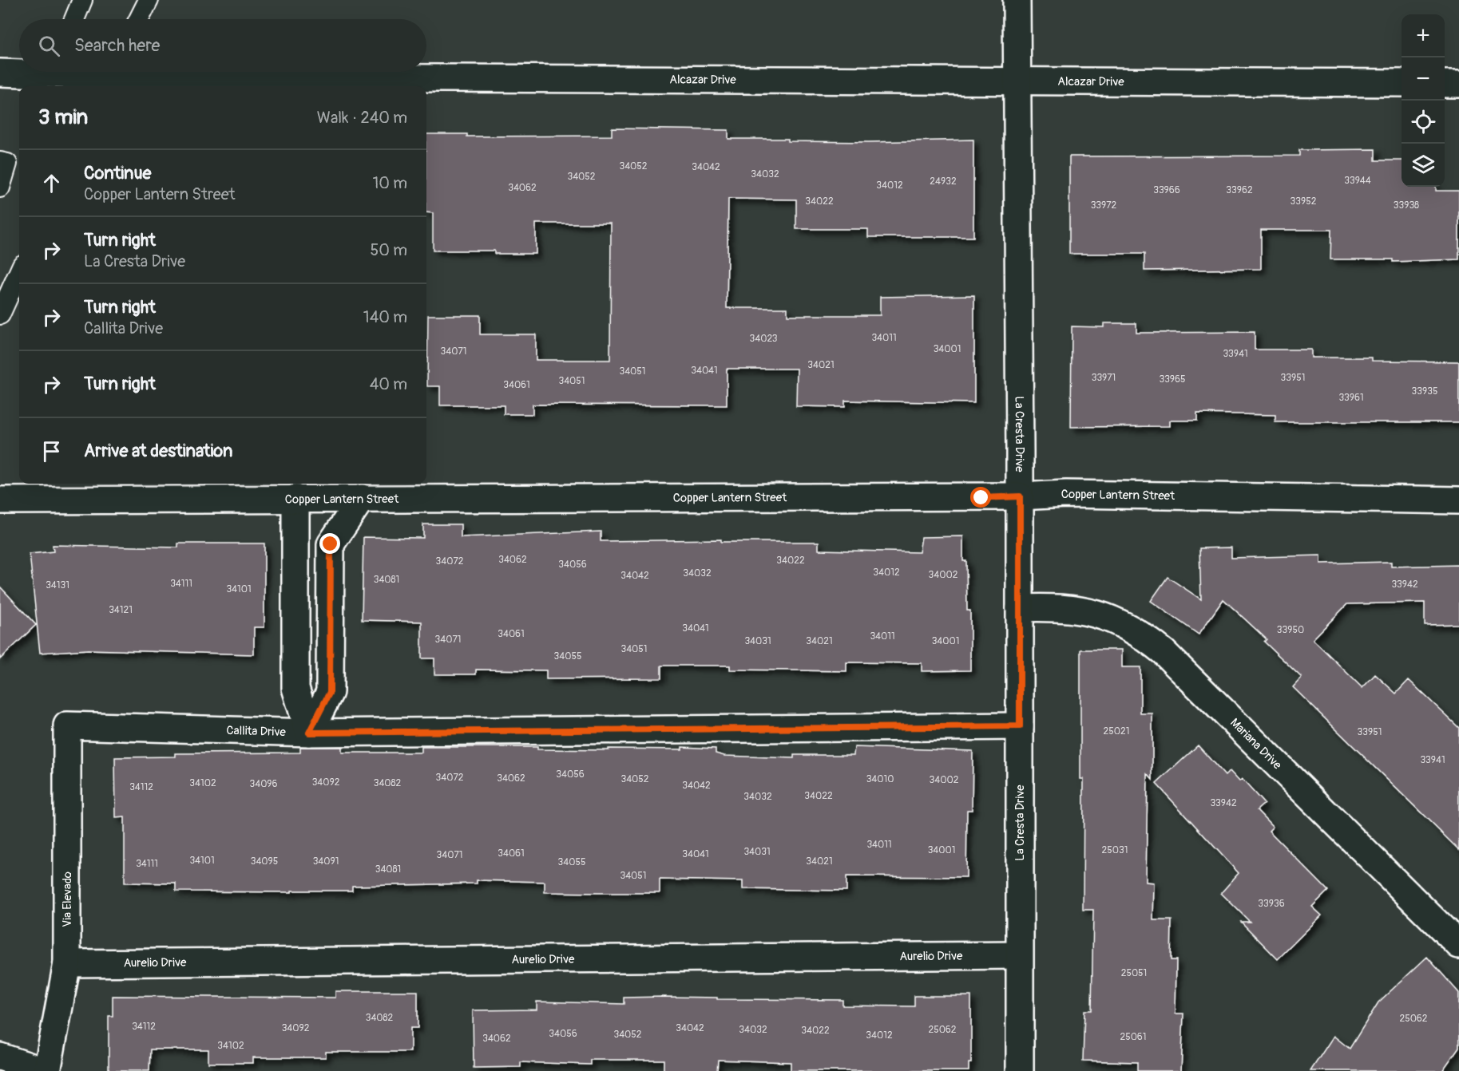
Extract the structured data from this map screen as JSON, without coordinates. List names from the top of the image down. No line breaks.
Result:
{"streets":{"street":["Alcazar Drive","La Cresta Drive","Copper Lantern Street","Callita Drive","Mariana Drive","Via Elevado","Aurelio Drive"]},"crossings":[["Alcazar Drive","La Cresta Drive"],["La Cresta Drive","Copper Lantern Street"],["La Cresta Drive","Callita Drive"],["La Cresta Drive","Mariana Drive"],["La Cresta Drive","Aurelio Drive"],["Callita Drive","Via Elevado"],["Via Elevado","Aurelio Drive"]],"house_numbers":["34052","34042","34032","34052","33944","24932","34012","34062","33966","33962","34022","33952","33972","33938","34011","34023","34001","34071","33941","34021","34041","34051","33971","33951","33965","34051","34061","33935","33961","34062","34022","34072","34056","34012","34032","34002","34042","34081","34111","33942","34131","34101","34121","34041","33950","34061","34011","34071","34031","34021","34001","34051","34055","25021","33951","33941","34056","34072","34062","34052","34010","34002","34092","34102","34082","34096","34042","34112","34022","34032","33942","34011","34001","25031","34031","34061","34041","34071","34101","34095","34091","34021","34055","34111","34081","34051","33936","25051","34082","25062","34112","34092","34042","34032","25062","34022","34056","34052","34012","25061","34062","34102"],"page":{"map_buttons":["+","−"],"search":"Search here","heading":["3 min","Walk · 240 m"],"list":[["Continue","Copper Lantern Street","10 m"],["Turn right","La Cresta Drive","50 m"],["Turn right","Callita Drive","140 m"],["Turn right","40 m"],"Arrive at destination"]}}
